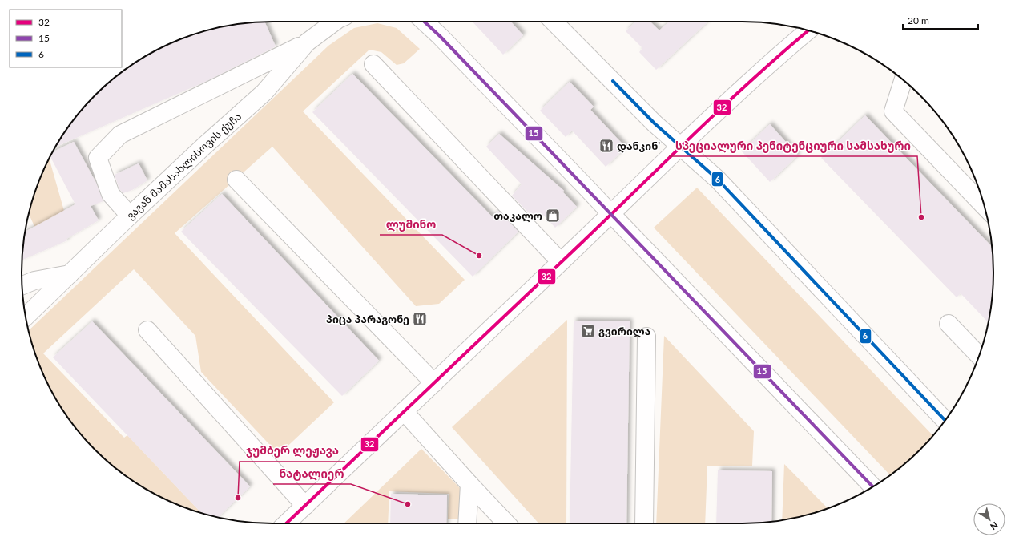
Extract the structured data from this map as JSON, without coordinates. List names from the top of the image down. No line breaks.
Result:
{"streets":{"main road":["ვაგან მამასახლისოვის ქუჩა"]},"places":{"restaurant":["დანკინ'","პიცა პარაგონე"],"shop":["თაკალო"],"other":["სპეციალური პენიტენციური სამსახური","ლუმინო","ჯუმბერ ლეჟავა","ნატალიერ"],"supermarket":["გვირილა"]},"lines":["transit line 15","transit line 32","transit line 6"],"legend":["32","15","6"],"scale_bar":"20 m","north":"bottom right"}
